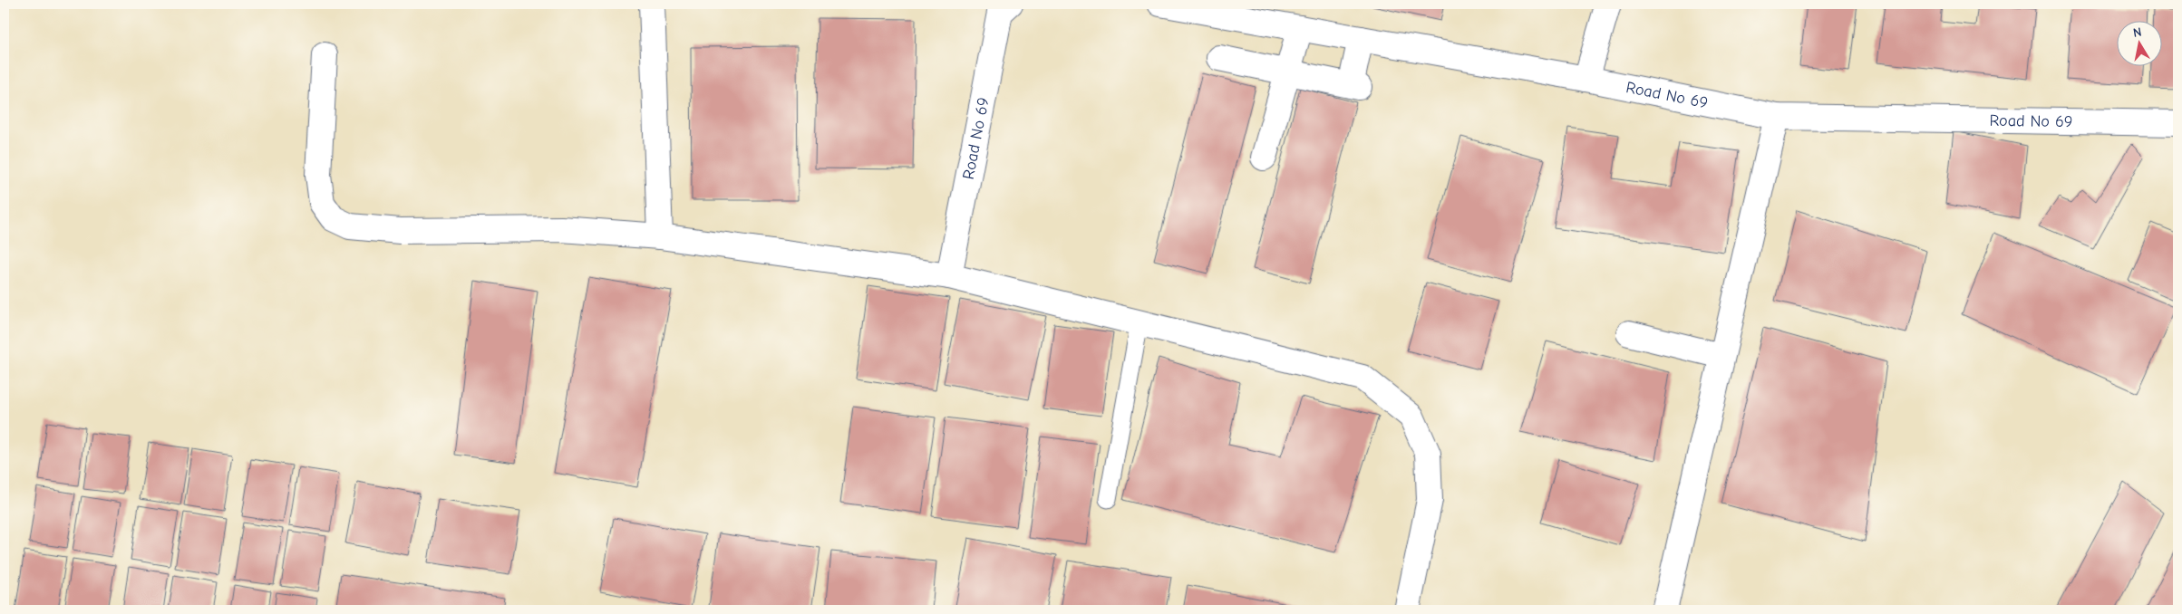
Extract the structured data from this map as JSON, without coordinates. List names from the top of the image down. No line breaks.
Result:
{"streets":{"street":["Road No 69"]},"north":"top"}
